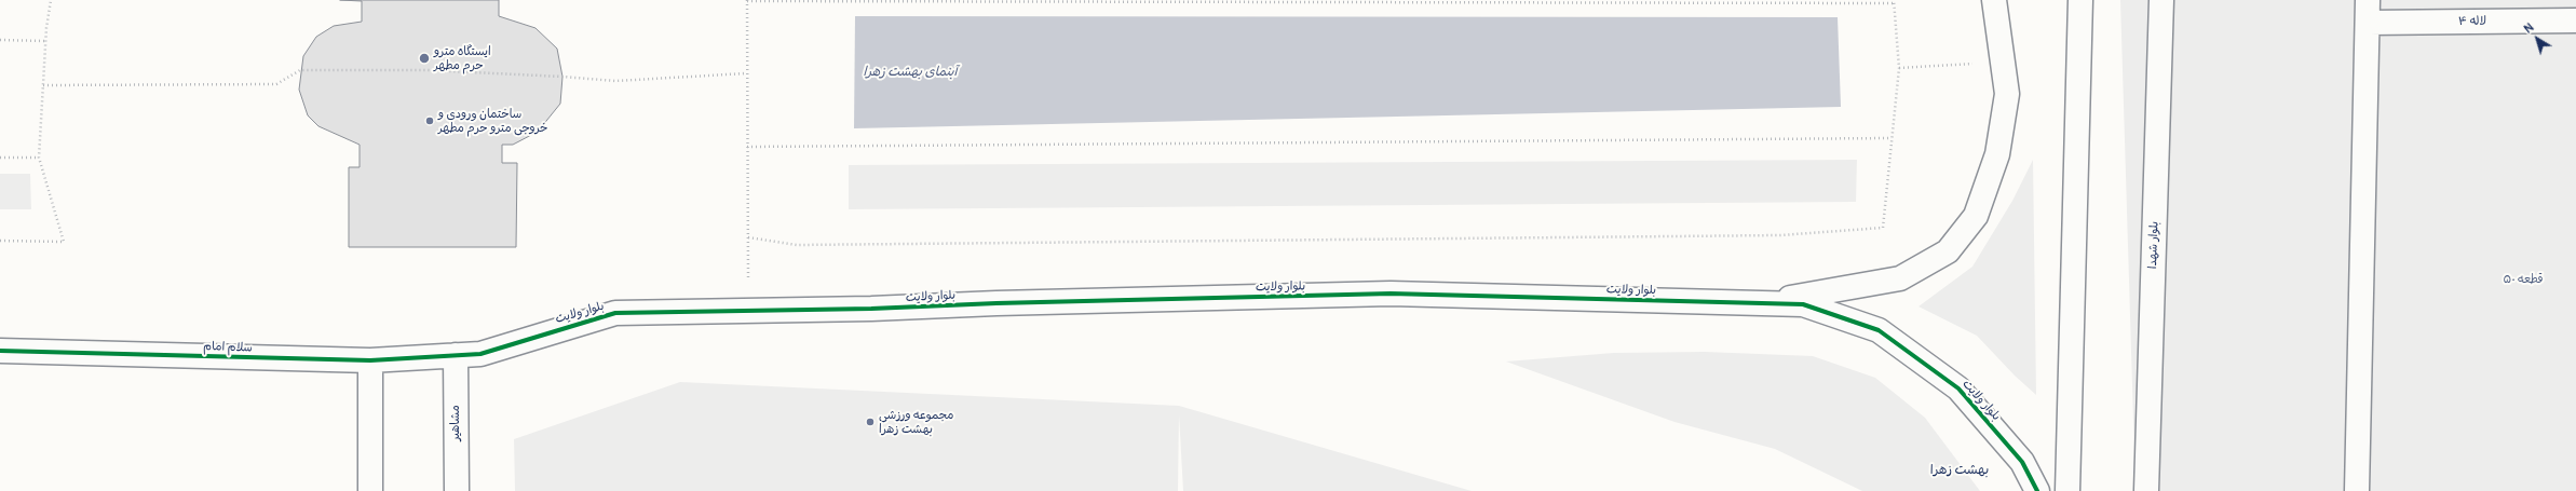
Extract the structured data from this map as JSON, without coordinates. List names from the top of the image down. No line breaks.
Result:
{"streets":{"street":["لاله ۴","بلوار شهدا","بلوار ولایت","سلام امام","مشاهیر"]},"crossings":[["بلوار ولایت","سلام امام"],["بلوار ولایت","مشاهیر"],["سلام امام","مشاهیر"]],"districts":["بهشت زهرا"],"water":["آبنمای بهشت زهرا"],"parks":["قطعه ۵۰"],"places":["ایستگاه مترو حرم مطهر","ساختمان ورودی و خروجی مترو حرم مطهر","مجموعه ورزشی بهشت زهرا"],"north":"top left"}
